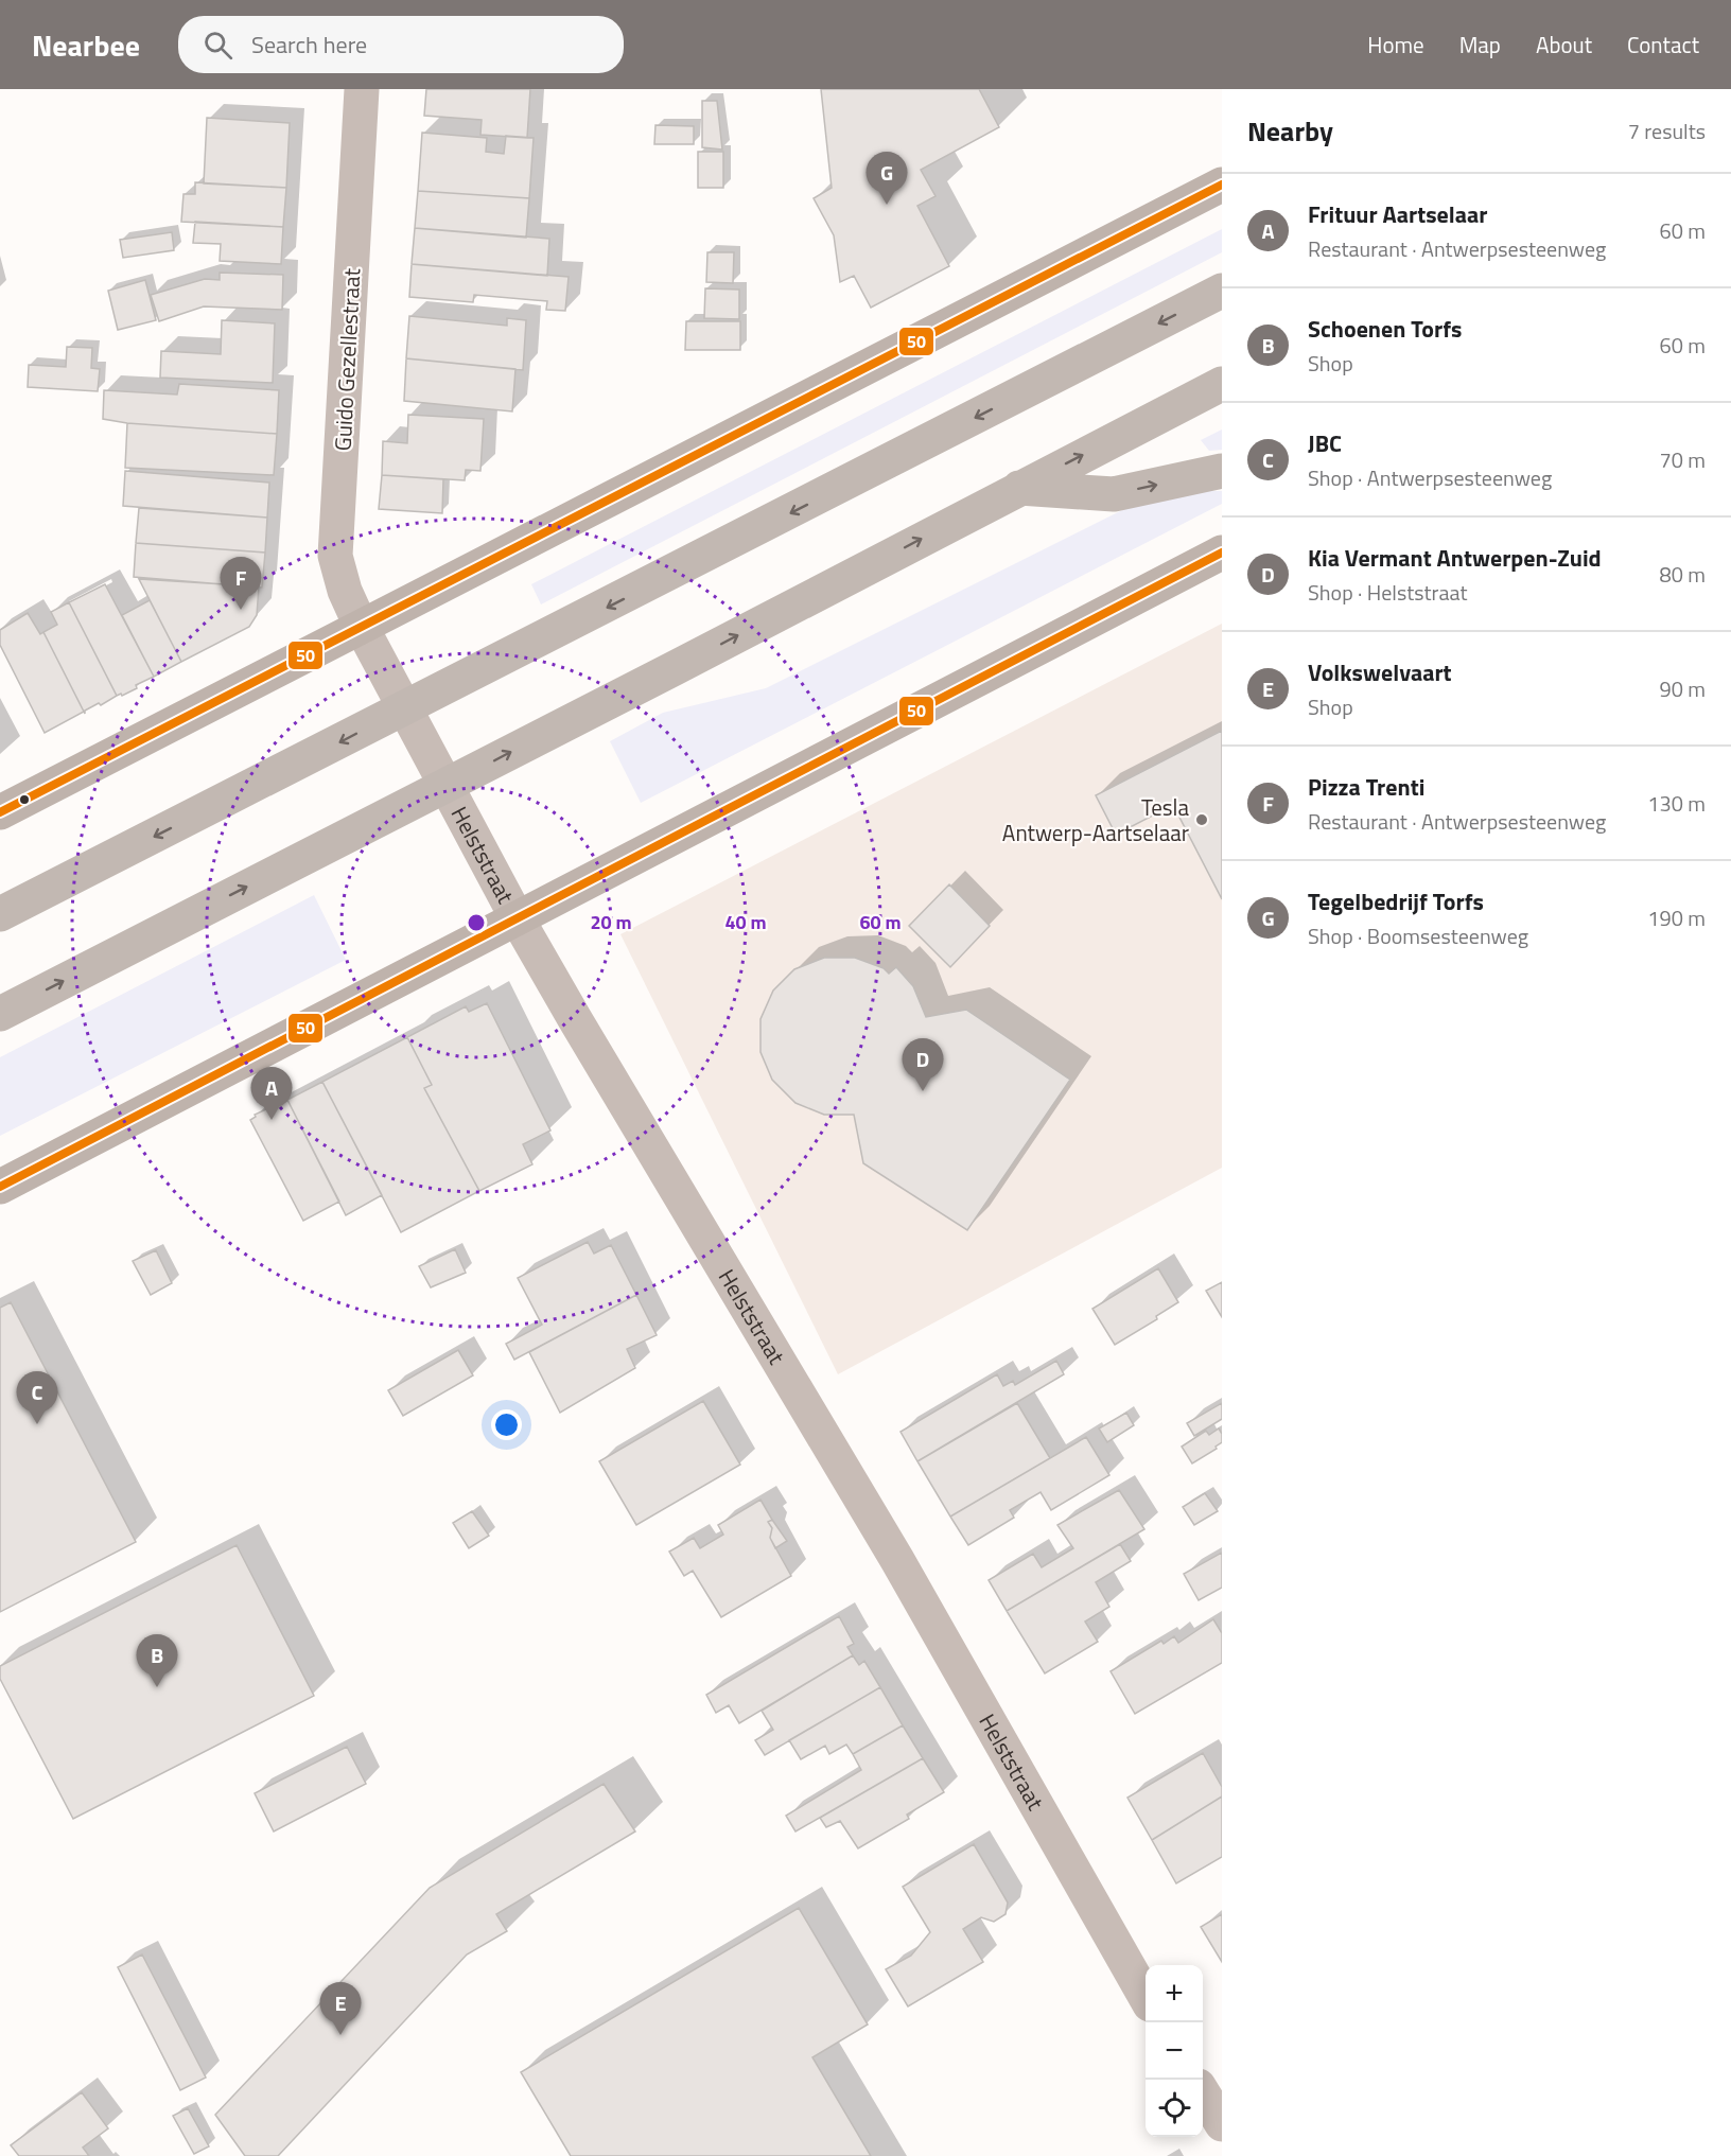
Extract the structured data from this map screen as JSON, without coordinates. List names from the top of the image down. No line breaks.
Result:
{"streets":{"street":["Guido Gezellestraat","Helststraat"]},"crossings":[["Guido Gezellestraat","Helststraat"]],"places":["Tesla Antwerp-Aartselaar"],"lines":["transit line 50"],"page":{"header":"Nearbee","search":"Search here","nav":["Home","Map","About","Contact"],"heading":["Nearby","7 results"],"pins":["G","F","D","A","C","B","E"],"list":[{"mark":"A","name":"Frituur Aartselaar","note":"Restaurant · Antwerpsesteenweg","value":"60 m"},{"mark":"B","name":"Schoenen Torfs","note":"Shop","value":"60 m"},{"mark":"C","name":"JBC","note":"Shop · Antwerpsesteenweg","value":"70 m"},{"mark":"D","name":"Kia Vermant Antwerpen-Zuid","note":"Shop · Helststraat","value":"80 m"},{"mark":"E","name":"Volkswelvaart","note":"Shop","value":"90 m"},{"mark":"F","name":"Pizza Trenti","note":"Restaurant · Antwerpsesteenweg","value":"130 m"},{"mark":"G","name":"Tegelbedrijf Torfs","note":"Shop · Boomsesteenweg","value":"190 m"}],"map_buttons":["+","−"]},"rings":["20 m","40 m","60 m"]}
